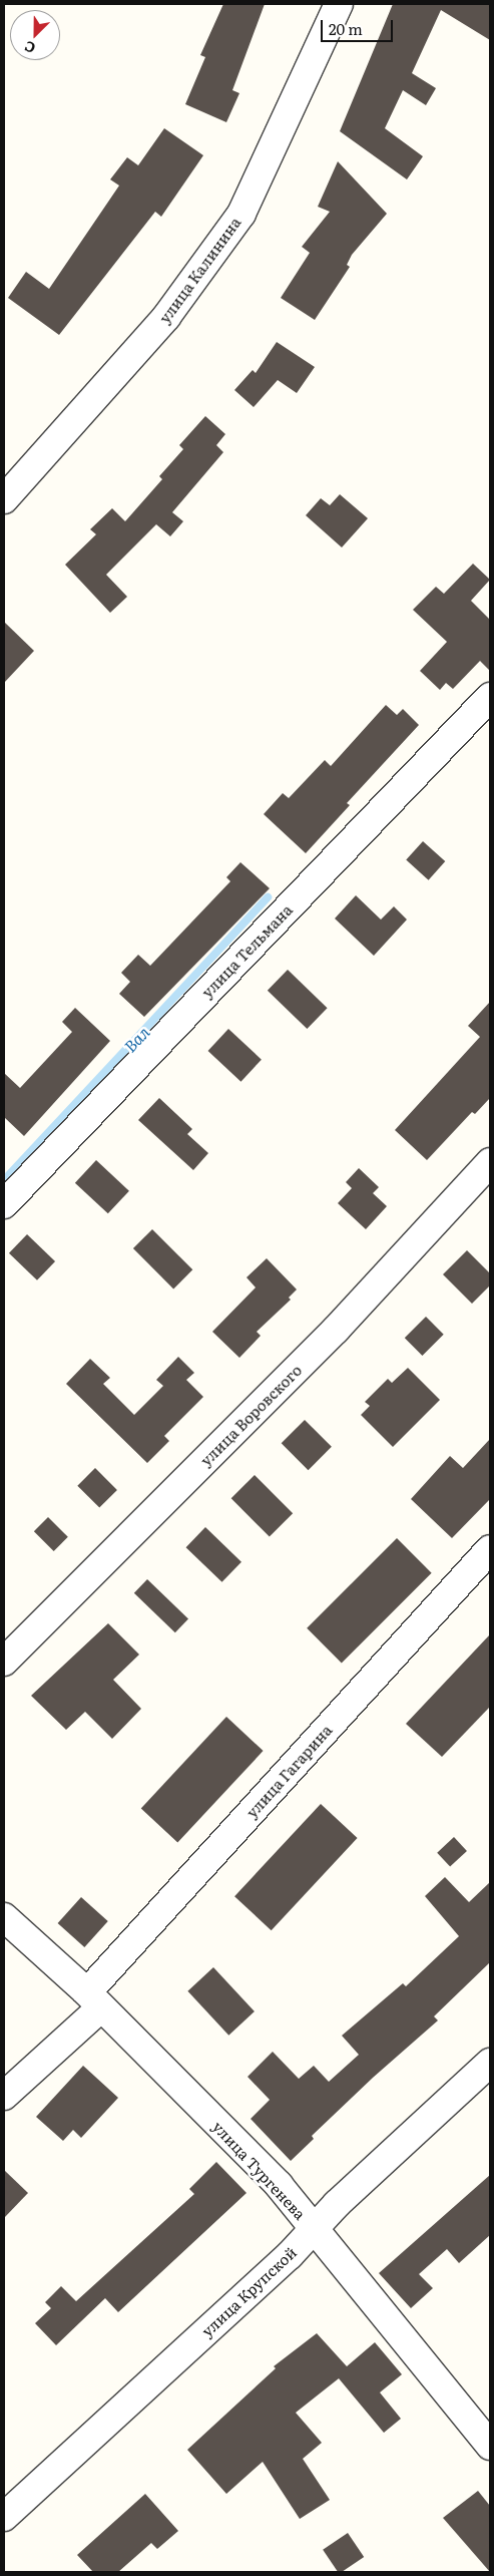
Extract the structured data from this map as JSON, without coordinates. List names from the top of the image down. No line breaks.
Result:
{"streets":{"street":["улица Калинина","улица Тельмана","улица Воровского","улица Гагарина","улица Тургенева","улица Крупской"]},"crossings":[["улица Гагарина","улица Тургенева"],["улица Тургенева","улица Крупской"]],"water":["Вал"],"scale_bar":"20 m","north":"bottom left"}
